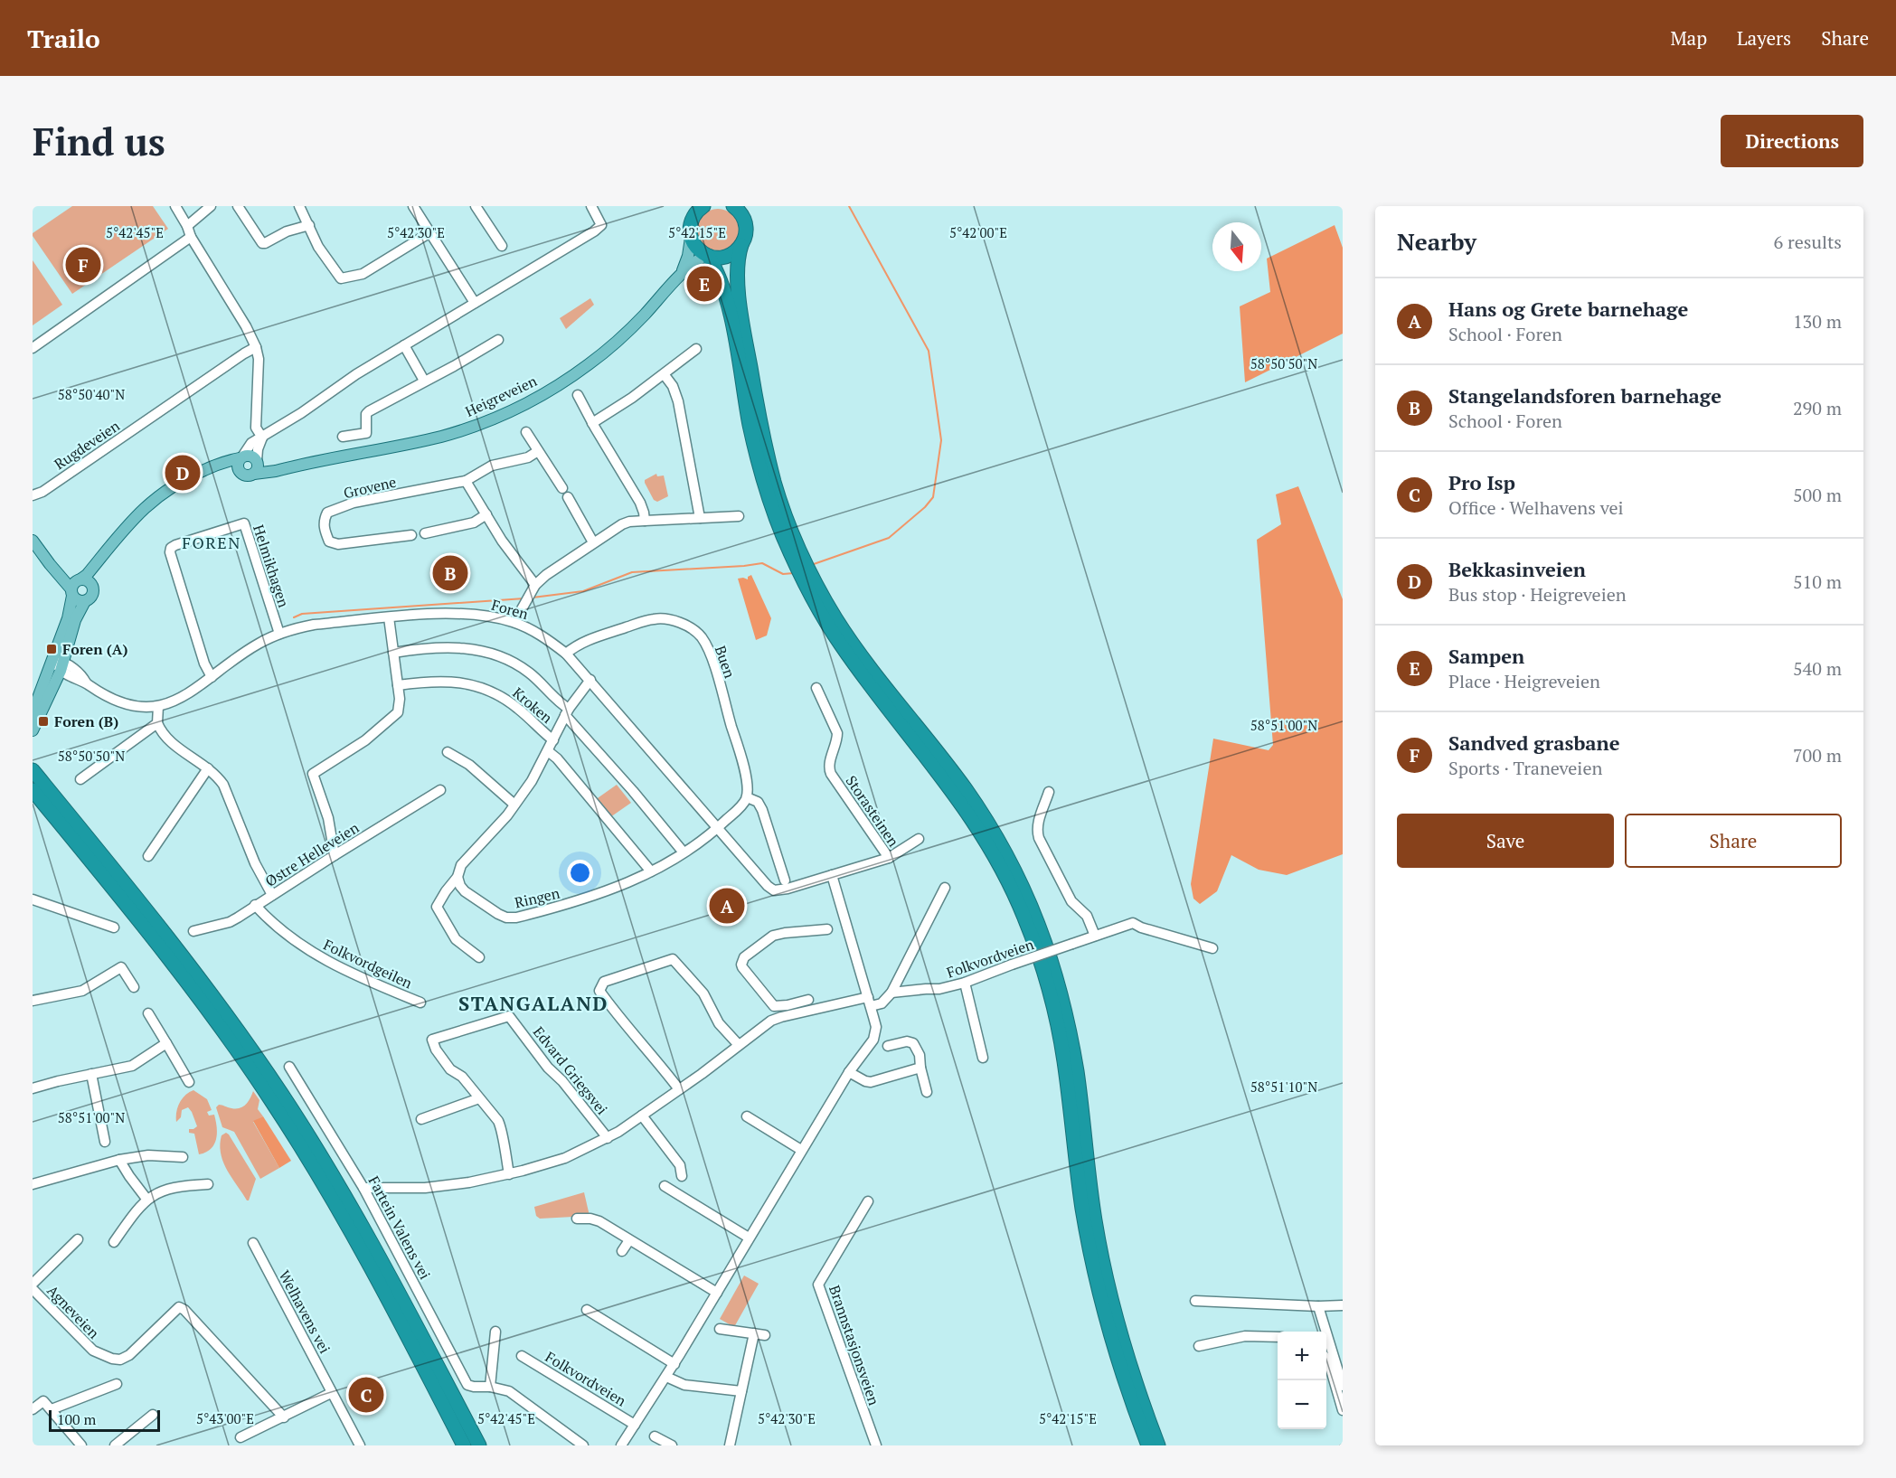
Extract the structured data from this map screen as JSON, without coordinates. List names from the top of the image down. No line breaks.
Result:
{"streets":{"main road":["Heigreveien"],"street":["Rugdeveien","Grovene","Helmikhagen","Foren","Buen","Kroken","Storasteinen","Østre Helleveien","Ringen","Folkvordveien","Folkvordgeilen","Edvard Griegsvei","Fartein Valens vei","Agneveien","Welhavens vei","Brannstasjonsveien"]},"crossings":[["Helmikhagen","Foren"],["Foren","Buen"],["Foren","Ringen"],["Foren","Folkvordveien"],["Østre Helleveien","Folkvordgeilen"],["Folkvordveien","Edvard Griegsvei"],["Edvard Griegsvei","Fartein Valens vei"]],"districts":["FOREN","STANGALAND"],"places":{"transit":["Foren (A)","Foren (B)"]},"scale_bar":"100 m","north":"bottom","page":{"header":"Trailo","nav":["Map","Layers","Share"],"buttons":["Directions",["Save","Share"]],"title":"Find us","heading":["Nearby","6 results"],"pins":["F","E","D","B","A","C"],"list":[{"mark":"A","name":"Hans og Grete barnehage","note":"School · Foren","value":"130 m"},{"mark":"B","name":"Stangelandsforen barnehage","note":"School · Foren","value":"290 m"},{"mark":"C","name":"Pro Isp","note":"Office · Welhavens vei","value":"500 m"},{"mark":"D","name":"Bekkasinveien","note":"Bus stop · Heigreveien","value":"510 m"},{"mark":"E","name":"Sampen","note":"Place · Heigreveien","value":"540 m"},{"mark":"F","name":"Sandved grasbane","note":"Sports · Traneveien","value":"700 m"}],"map_buttons":["+","−"],"scale":"100 m"},"coordinates":["5°42'45\"E","5°42'30\"E","5°42'15\"E","5°42'00\"E","58°50'50\"N","58°50'40\"N","58°51'00\"N","58°51'10\"N","5°43'00\"E"]}
